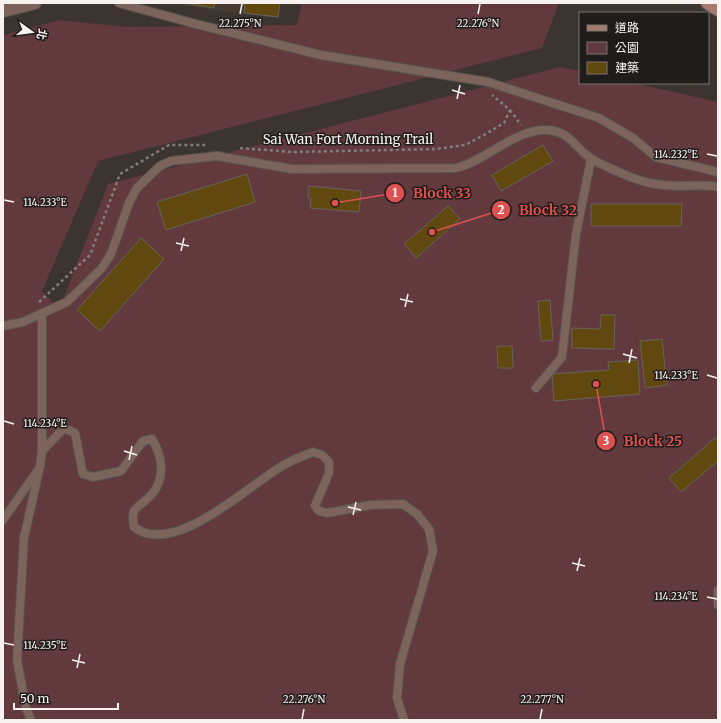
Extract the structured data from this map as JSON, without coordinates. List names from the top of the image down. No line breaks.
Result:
{"streets":{"path":["Sai Wan Fort Morning Trail"]},"places":["Block 33","Block 32","Block 25"],"legend":["道路","公園","建築"],"scale_bar":"50 m","north":"right","coordinates":["22.275°N","22.276°N","114.232°E","114.233°E","114.234°E","114.235°E","22.277°N"]}
